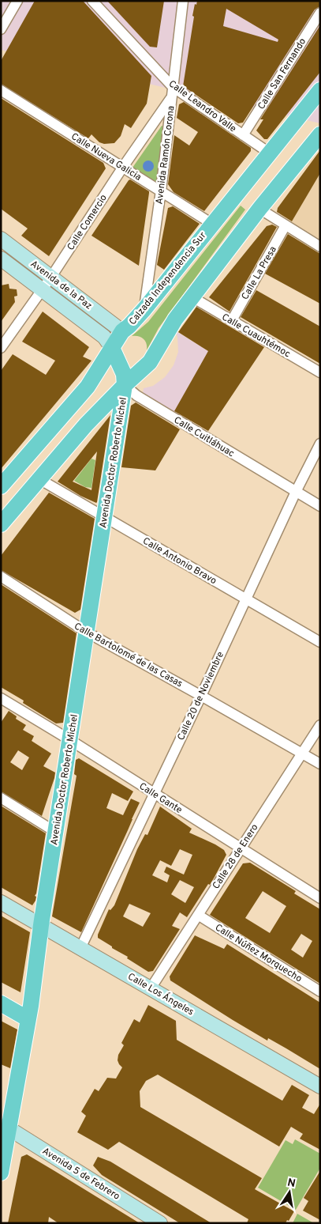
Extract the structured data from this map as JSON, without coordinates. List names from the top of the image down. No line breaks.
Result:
{"streets":{"main road":["Calzada Independencia Sur","Avenida Doctor Roberto Michel"],"street":["Calle San Fernando","Calle Leandro Valle","Avenida Ramón Corona","Calle Nueva Galicia","Calle Comercio","Calle La Presa","Avenida de la Paz","Calle Cuauhtémoc","Calle Cuitláhuac","Calle Antonio Bravo","Calle Bartolomé de las Casas","Calle 20 de Noviembre","Calle Gante","Calle 28 de Enero","Calle Núñez Morquecho","Calle Los Ángeles","Avenida 5 de Febrero"]},"crossings":[["Calle San Fernando","Calle Leandro Valle"],["Calle Leandro Valle","Avenida Ramón Corona"],["Calle Leandro Valle","Calle Comercio"],["Calle Leandro Valle","Calzada Independencia Sur"],["Avenida Ramón Corona","Calle Nueva Galicia"],["Avenida Ramón Corona","Calle Comercio"],["Avenida Ramón Corona","Calzada Independencia Sur"],["Calle Nueva Galicia","Calle Comercio"],["Calle Nueva Galicia","Calzada Independencia Sur"],["Calle Comercio","Avenida de la Paz"],["Calle La Presa","Calle Cuauhtémoc"],["Calzada Independencia Sur","Avenida de la Paz"],["Calle Cuitláhuac","Avenida Doctor Roberto Michel"],["Calle Cuitláhuac","Calle 20 de Noviembre"],["Avenida Doctor Roberto Michel","Calle Antonio Bravo"],["Avenida Doctor Roberto Michel","Calle Bartolomé de las Casas"],["Avenida Doctor Roberto Michel","Calle Gante"],["Avenida Doctor Roberto Michel","Calle Los Ángeles"],["Avenida Doctor Roberto Michel","Avenida 5 de Febrero"],["Calle Antonio Bravo","Calle 20 de Noviembre"],["Calle Bartolomé de las Casas","Calle 20 de Noviembre"],["Calle Bartolomé de las Casas","Calle 28 de Enero"],["Calle 20 de Noviembre","Calle Gante"],["Calle 20 de Noviembre","Calle Los Ángeles"],["Calle Gante","Calle 28 de Enero"],["Calle 28 de Enero","Calle Núñez Morquecho"],["Calle 28 de Enero","Calle Los Ángeles"]],"north":"top"}
